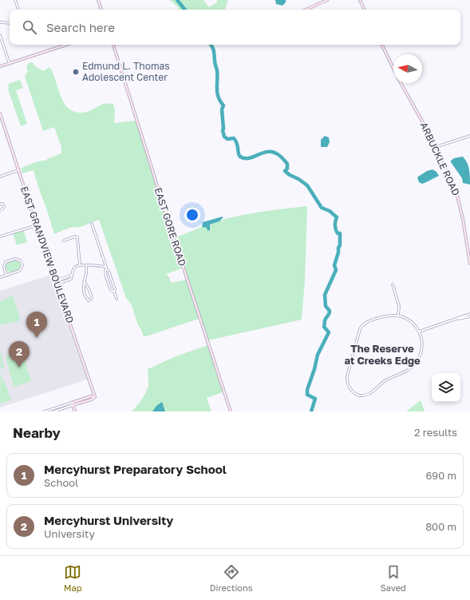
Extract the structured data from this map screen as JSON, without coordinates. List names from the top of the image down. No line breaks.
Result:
{"streets":{"street":["ARBUCKLE ROAD","EAST GORE ROAD","EAST GRANDVIEW BOULEVARD"]},"districts":["The Reserve at Creeks Edge"],"places":["Edmund L. Thomas Adolescent Center"],"north":"left","page":{"search":"Search here","pins":["1","2"],"heading":["Nearby","2 results"],"list":[{"mark":"1","name":"Mercyhurst Preparatory School","note":"School","value":"690 m"},{"mark":"2","name":"Mercyhurst University","note":"University","value":"800 m"}],"nav":["Map","Directions","Saved"]}}
